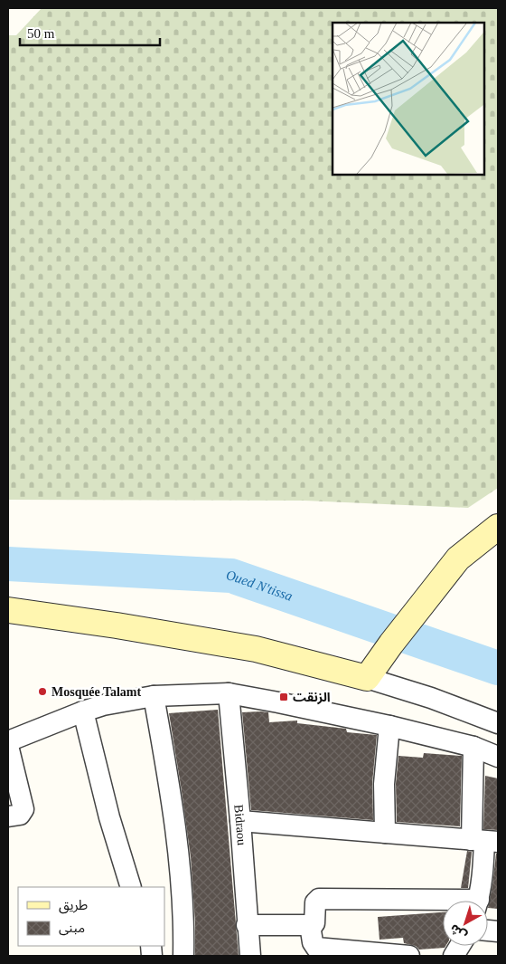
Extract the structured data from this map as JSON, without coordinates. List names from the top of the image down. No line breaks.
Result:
{"streets":{"street":["Bidraou"]},"water":["Oued N'tissa"],"places":{"other":["Mosquée Talamt"],"transit":["الزنقت"]},"legend":["طريق","مبنى"],"scale_bar":"50 m","north":"bottom left"}
